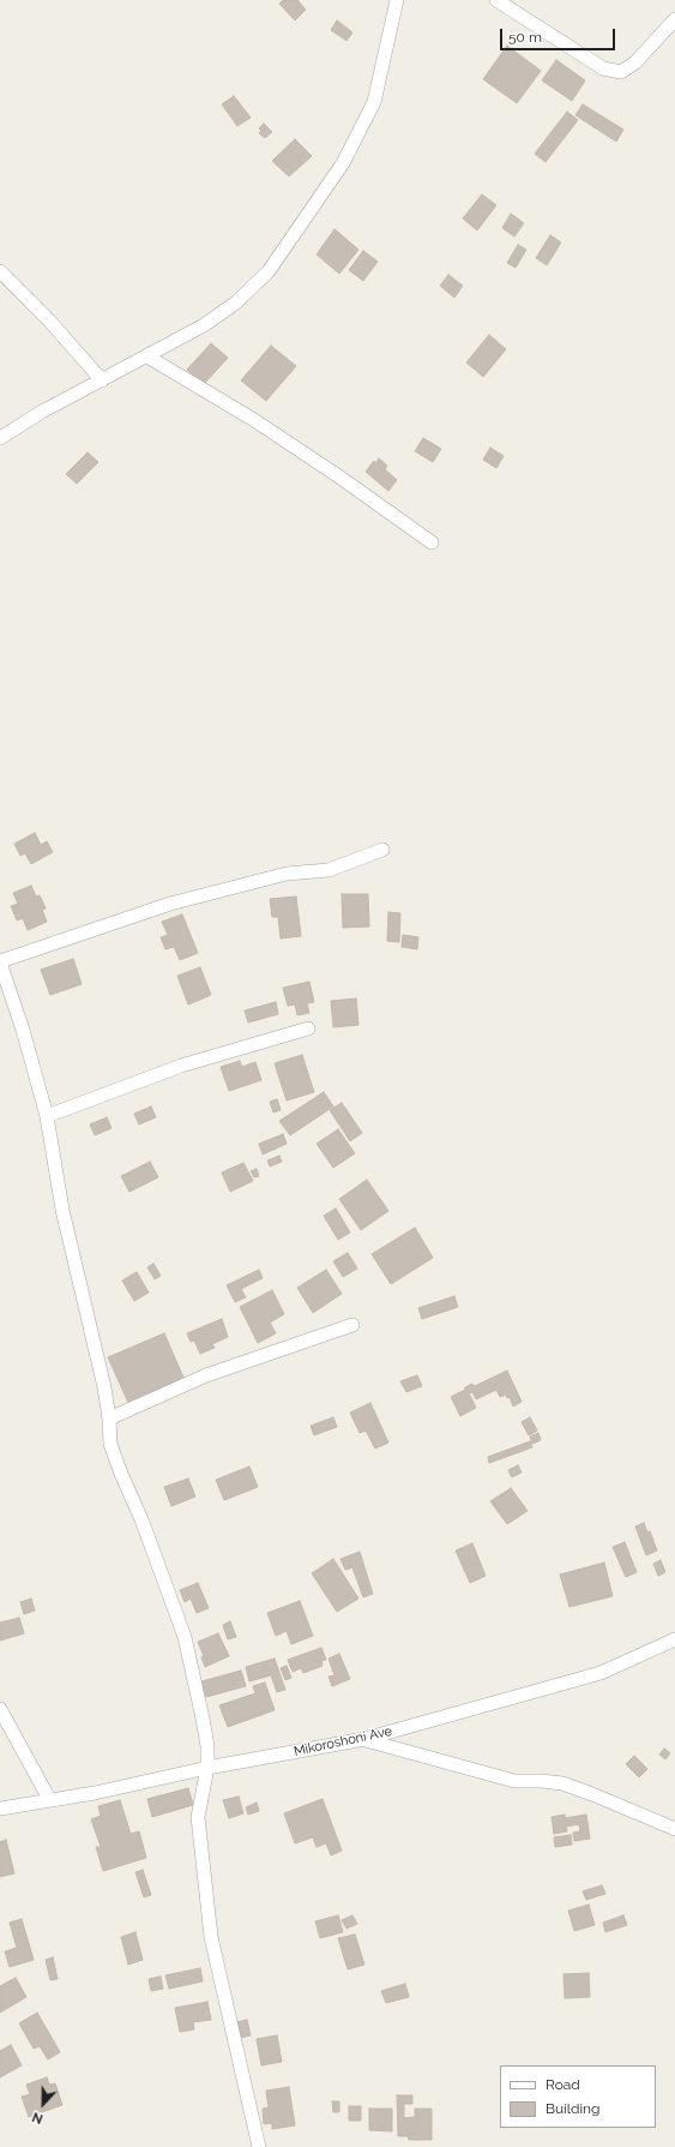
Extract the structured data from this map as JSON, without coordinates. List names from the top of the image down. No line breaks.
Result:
{"streets":{"street":["Mikoroshoni Ave"]},"legend":["Road","Building"],"scale_bar":"50 m","north":"bottom"}
